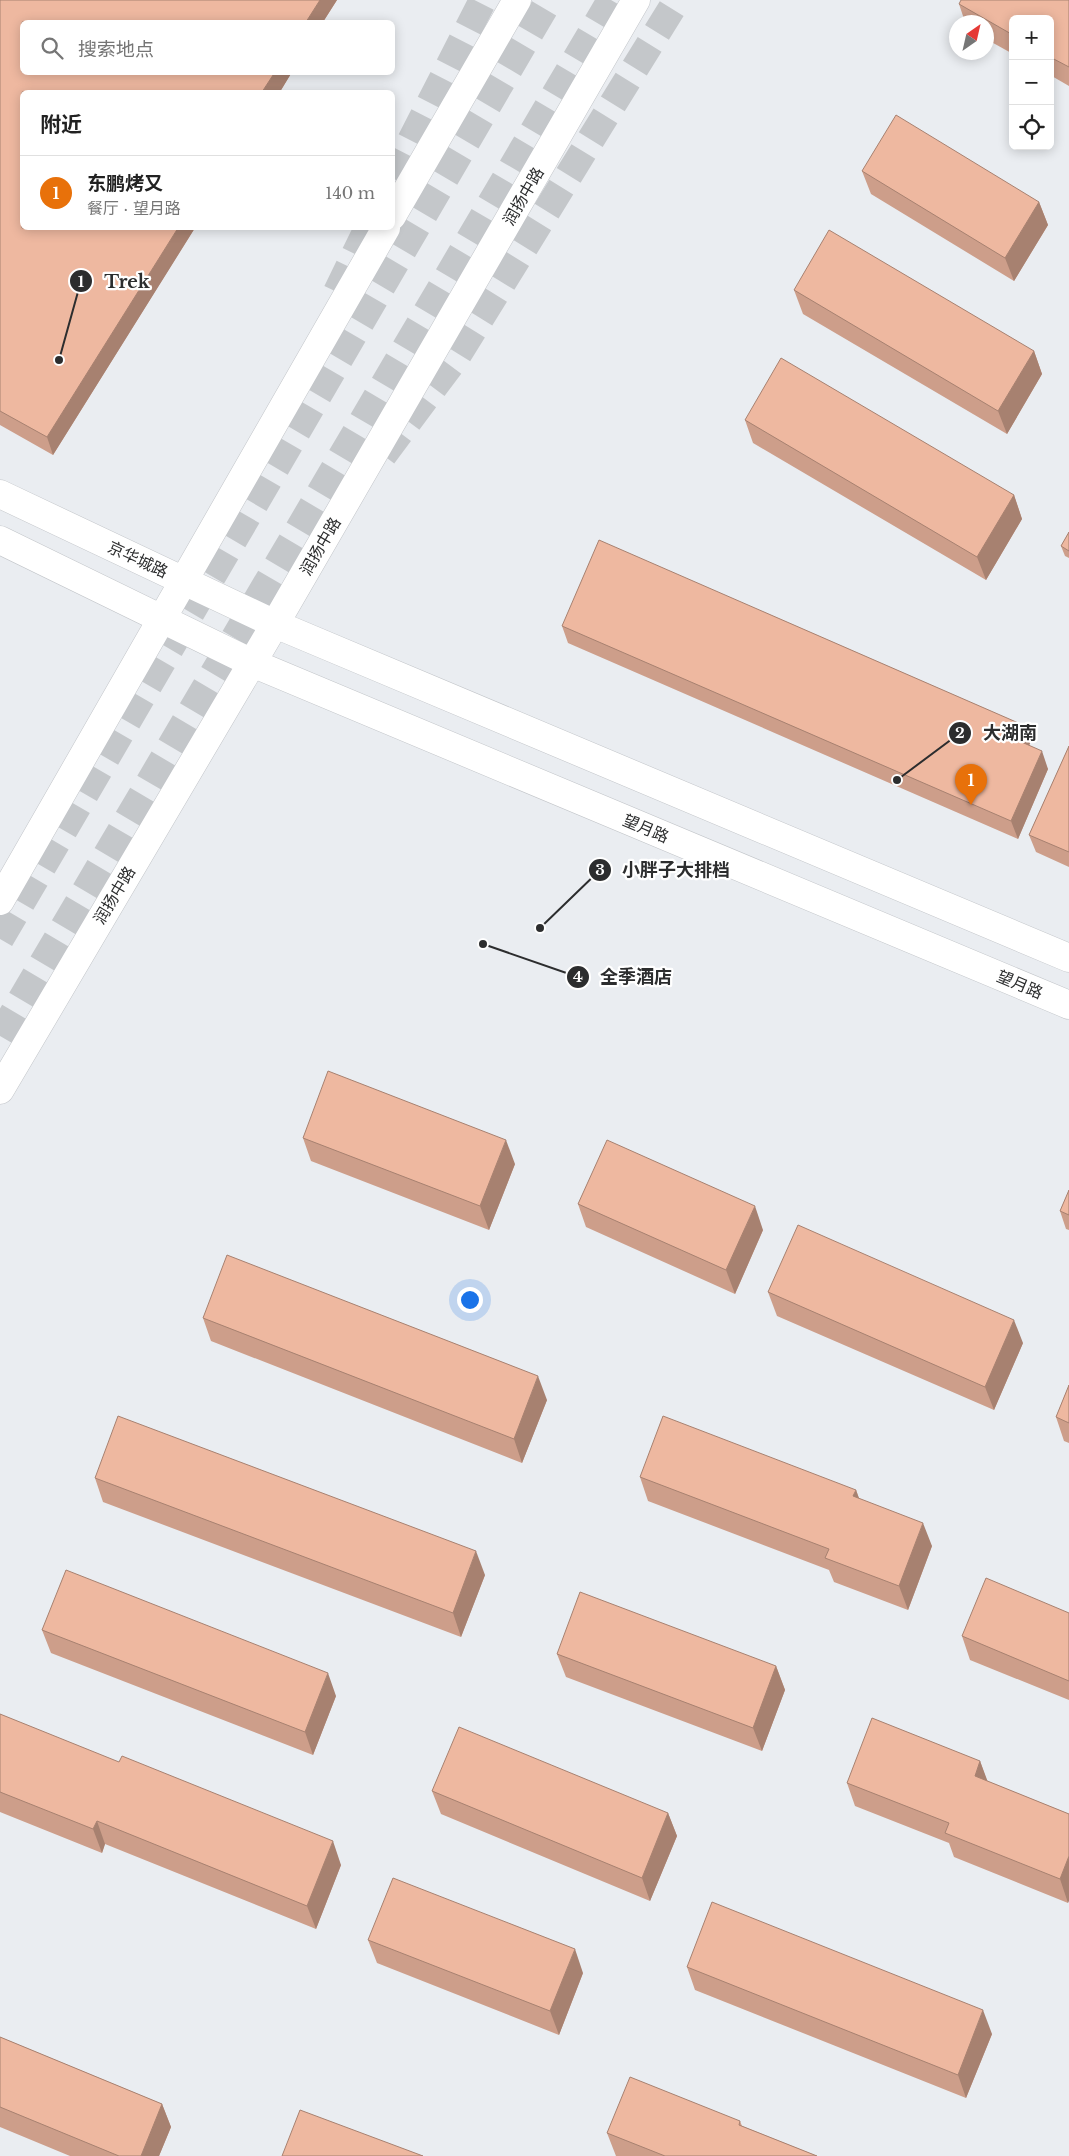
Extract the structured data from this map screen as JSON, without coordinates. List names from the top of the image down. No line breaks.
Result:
{"streets":{"main road":["润扬中路","京华城路","望月路"]},"crossings":[["润扬中路","京华城路"],["润扬中路","望月路"]],"places":["Trek","大湖南","小胖子大排档","全季酒店"],"north":"top right","page":{"map_buttons":["+","−"],"search":"搜索地点","heading":"附近","list":[{"mark":"1","name":"东鹏烤又","note":"餐厅 · 望月路","value":"140 m"}],"pins":"1"}}
